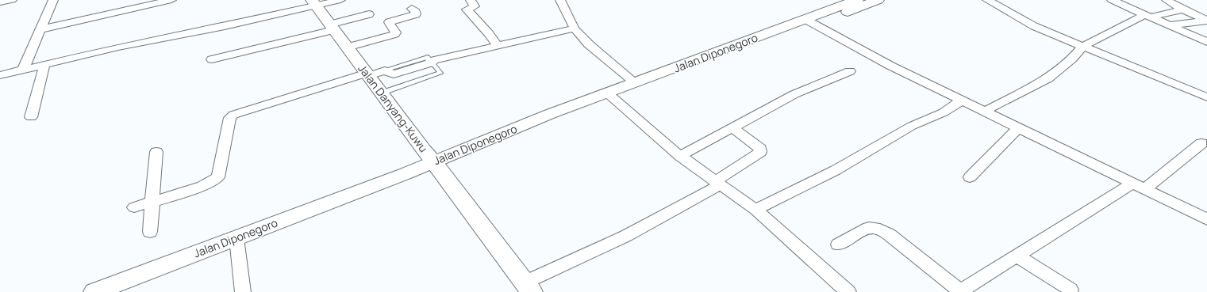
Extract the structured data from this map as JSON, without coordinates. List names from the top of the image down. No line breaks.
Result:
{"streets":{"main road":["Jalan Diponegoro","Jalan Danyang-Kuwu"]},"crossings":[["Jalan Diponegoro","Jalan Danyang-Kuwu"]]}
